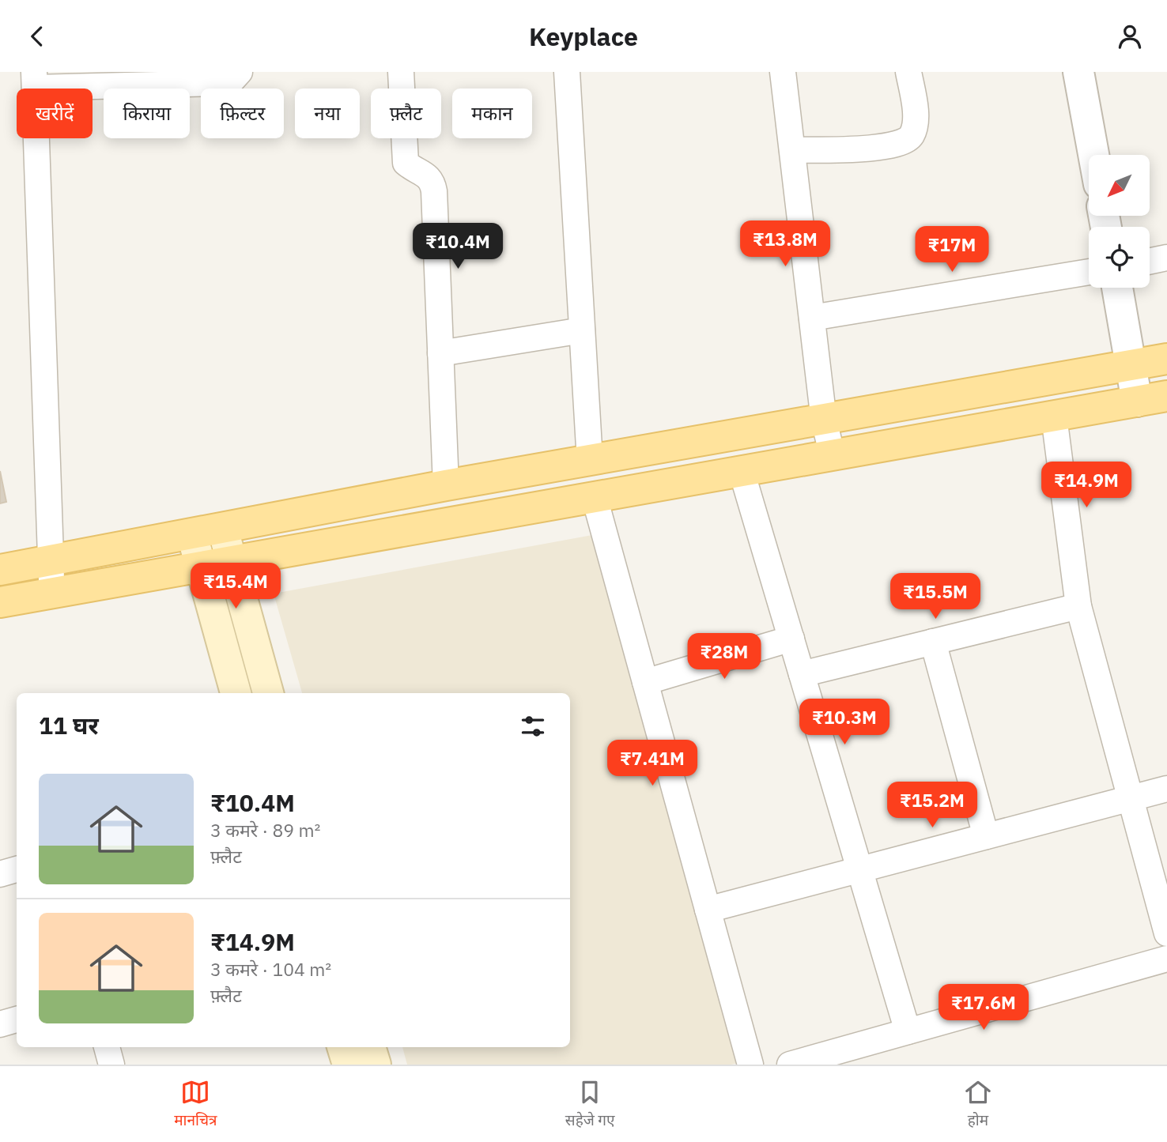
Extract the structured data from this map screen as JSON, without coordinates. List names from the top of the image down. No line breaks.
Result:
{"north":"bottom left","page":{"header":"Keyplace","chip":["खरीदें","किराया","फ़िल्टर","नया","फ़्लैट","मकान"],"price":["₹13.8M","₹10.4M","₹17M","₹14.9M","₹15.4M","₹15.5M","₹28M","₹10.3M","₹7.41M","₹15.2M","₹17.6M"],"heading":"11 घर","list":[{"name":"₹10.4M","note":"3 कमरे · 89 m² · फ़्लैट"},{"name":"₹14.9M","note":"3 कमरे · 104 m² · फ़्लैट"}],"tabs":["मानचित्र","सहेजे गए","होम"]}}
